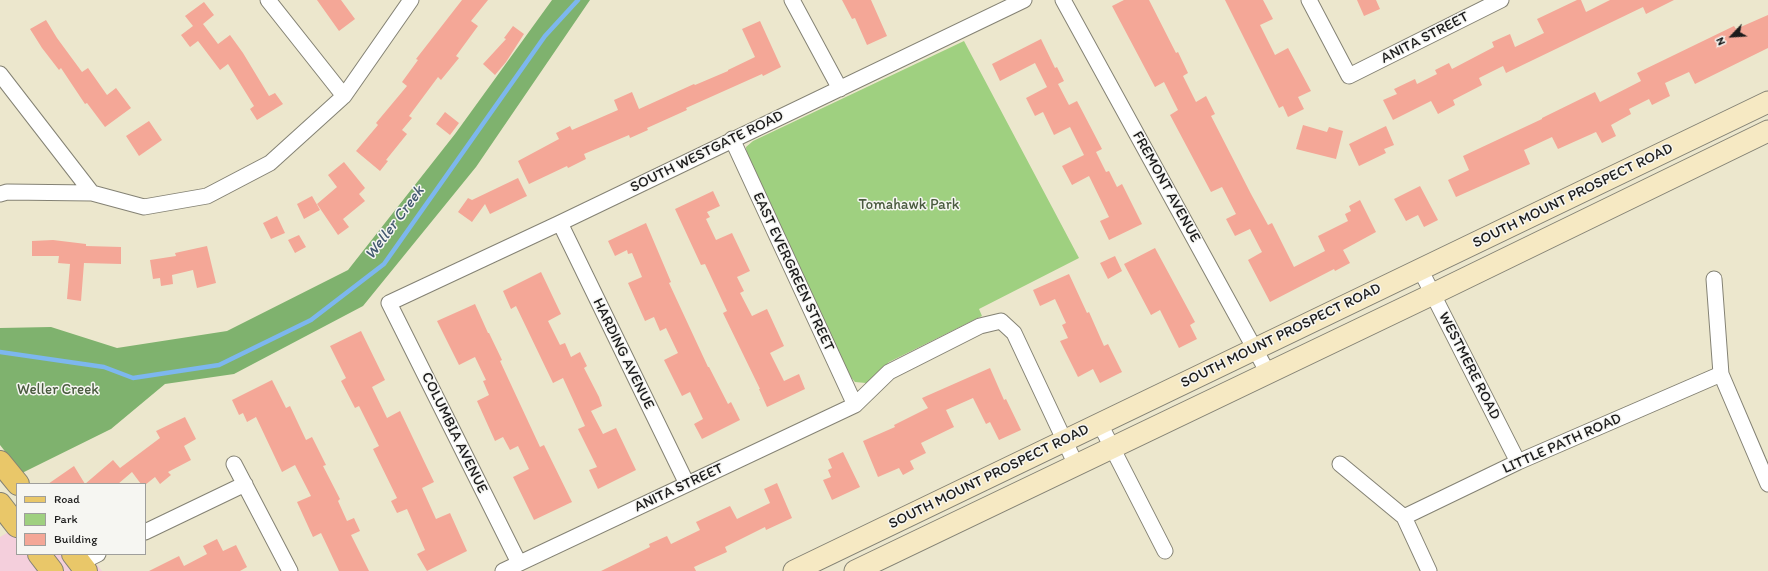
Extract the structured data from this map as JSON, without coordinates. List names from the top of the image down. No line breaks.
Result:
{"streets":{"main road":["SOUTH MOUNT PROSPECT ROAD"],"street":["ANITA STREET","SOUTH WESTGATE ROAD","FREMONT AVENUE","EAST EVERGREEN STREET","HARDING AVENUE","WESTMERE ROAD","COLUMBIA AVENUE","LITTLE PATH ROAD"]},"crossings":[["ANITA STREET","SOUTH MOUNT PROSPECT ROAD"],["ANITA STREET","EAST EVERGREEN STREET"],["ANITA STREET","HARDING AVENUE"],["ANITA STREET","COLUMBIA AVENUE"],["SOUTH WESTGATE ROAD","EAST EVERGREEN STREET"],["SOUTH WESTGATE ROAD","HARDING AVENUE"],["SOUTH WESTGATE ROAD","COLUMBIA AVENUE"],["FREMONT AVENUE","SOUTH MOUNT PROSPECT ROAD"],["SOUTH MOUNT PROSPECT ROAD","WESTMERE ROAD"],["WESTMERE ROAD","LITTLE PATH ROAD"]],"water":["Weller Creek"],"parks":["Tomahawk Park","Weller Creek"],"legend":["Road","Park","Building"],"north":"bottom left"}
